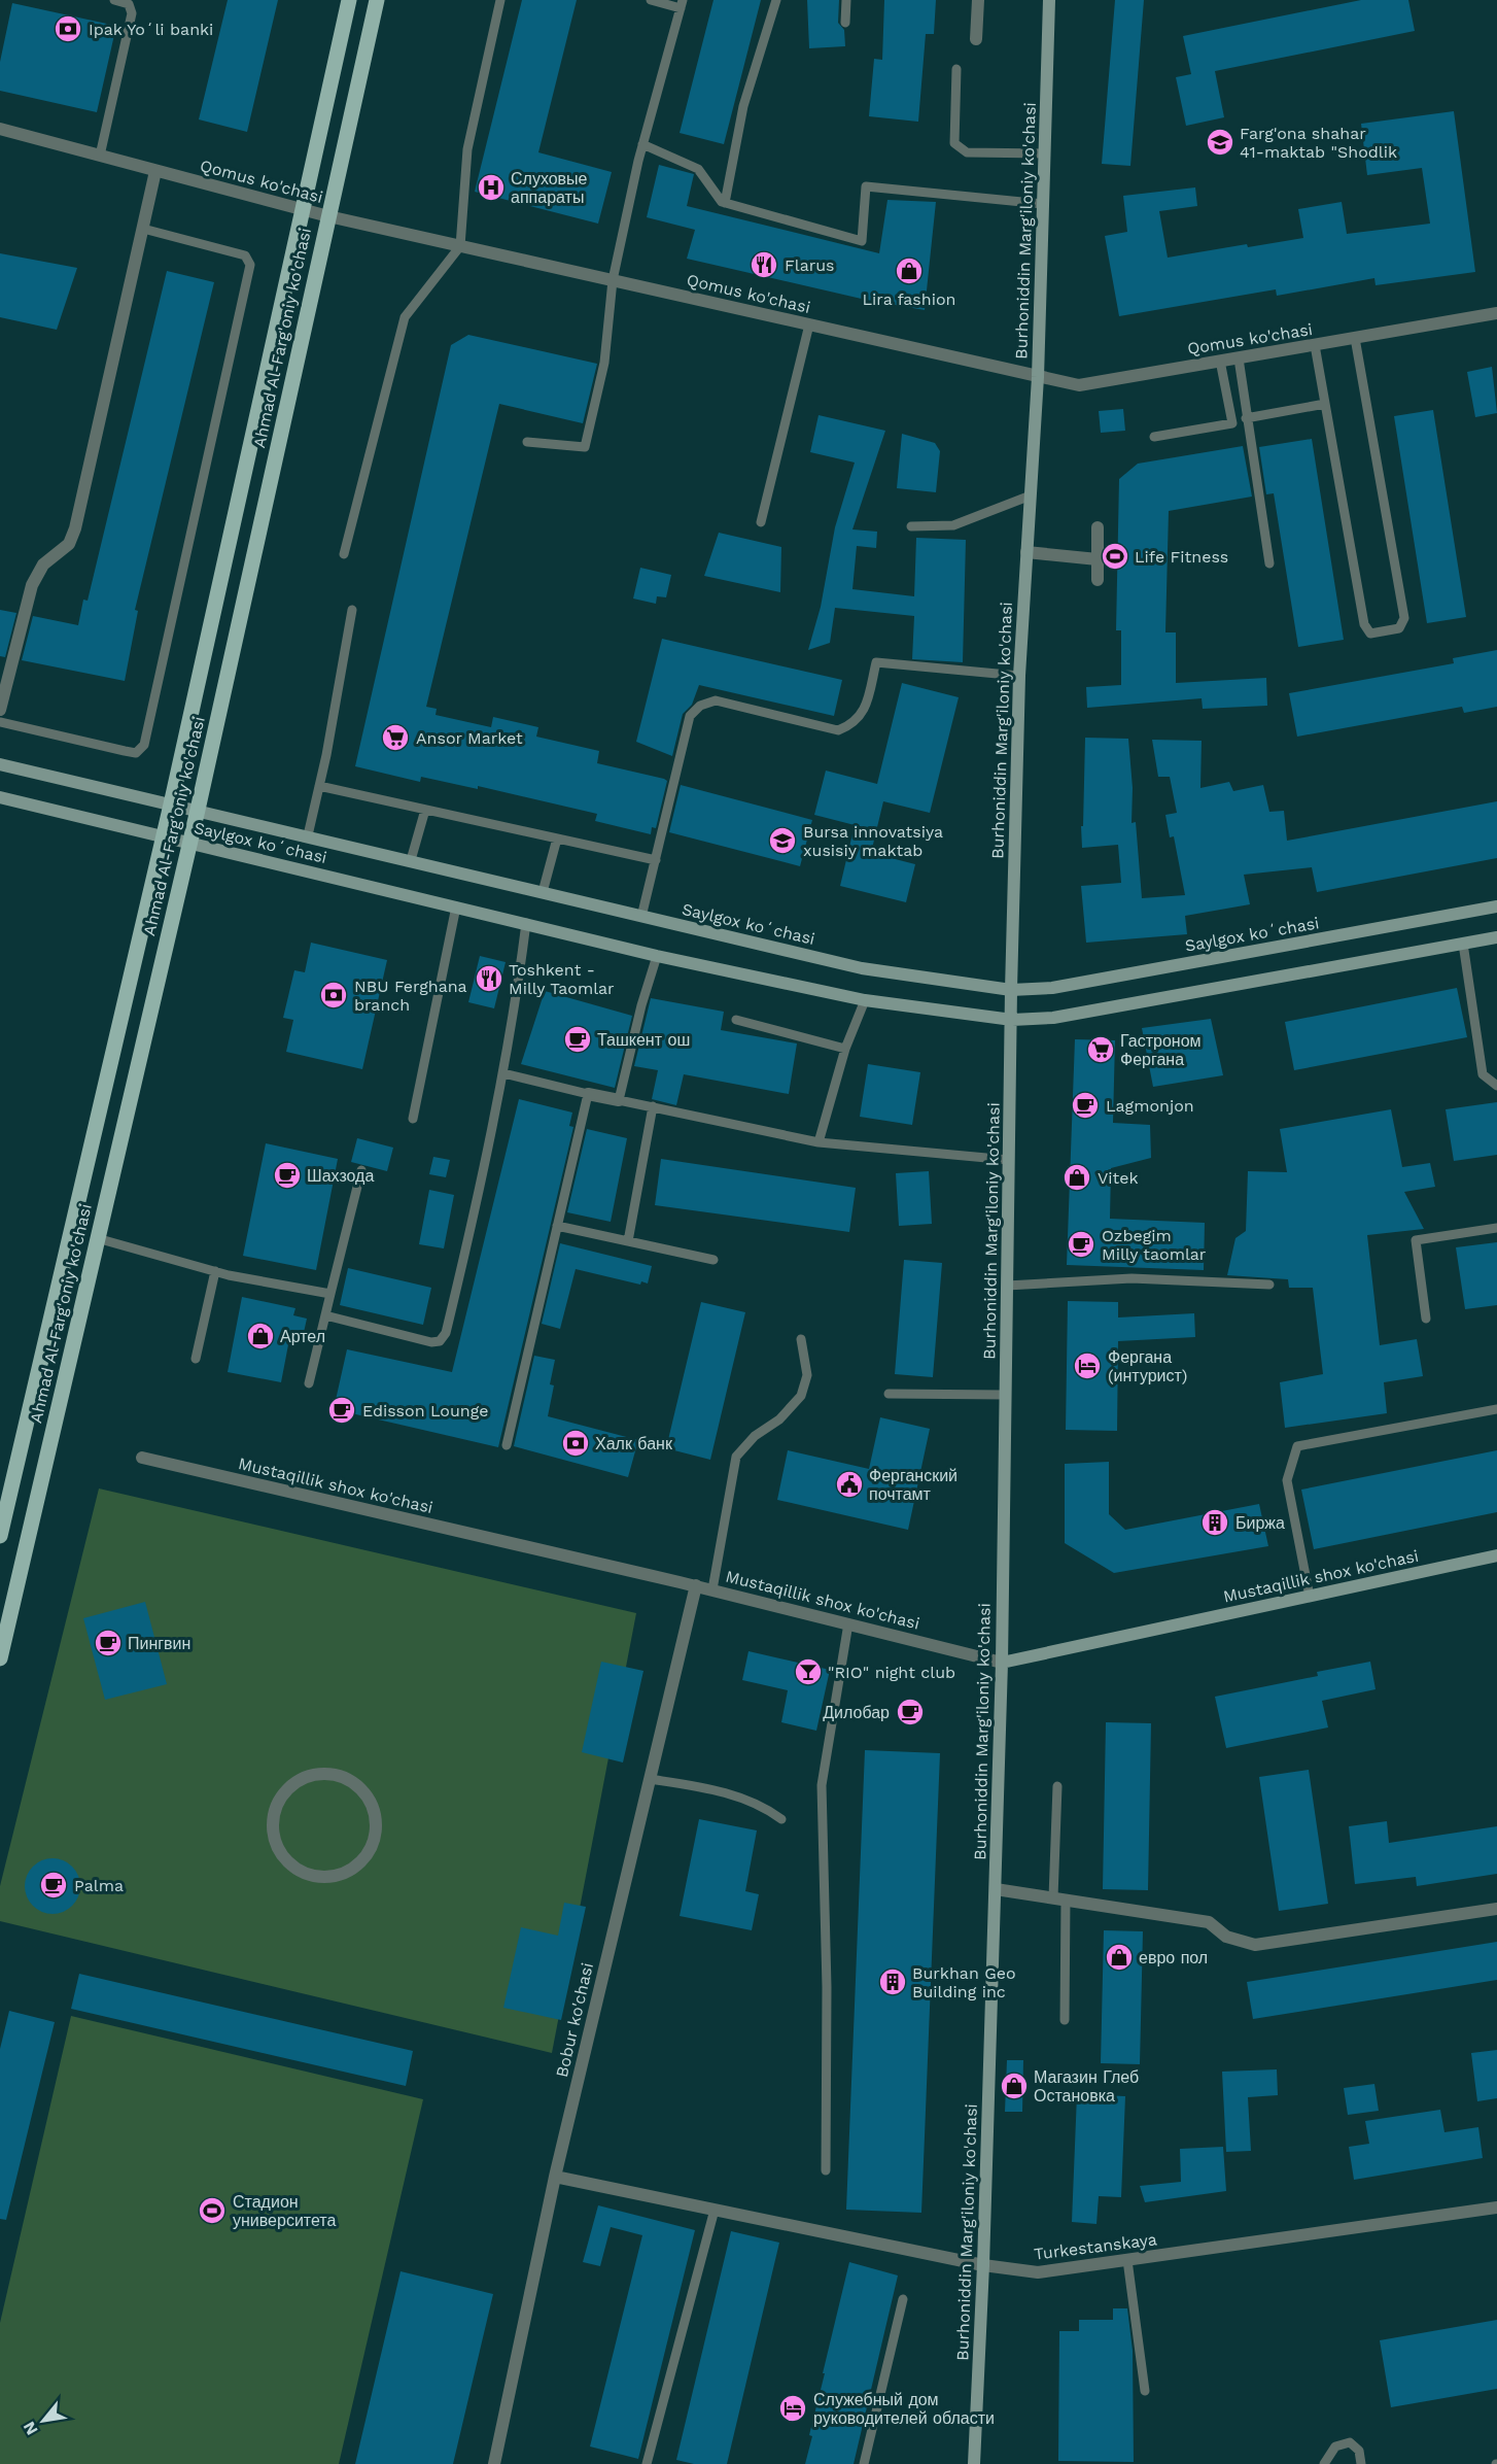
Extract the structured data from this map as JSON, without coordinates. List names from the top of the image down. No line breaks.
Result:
{"streets":{"main road":["Burhoniddin Marg'iloniy ko'chasi","Ahmad Al-Farg'oniy ko'chasi","Saylgox koʻchasi","Mustaqillik shox ko'chasi"],"street":["Qomus ko'chasi","Bobur ko'chasi","Turkestanskaya"]},"crossings":[["Qomus ko'chasi","Burhoniddin Marg'iloniy ko'chasi"],["Qomus ko'chasi","Ahmad Al-Farg'oniy ko'chasi"],["Burhoniddin Marg'iloniy ko'chasi","Saylgox koʻchasi"],["Burhoniddin Marg'iloniy ko'chasi","Mustaqillik shox ko'chasi"],["Burhoniddin Marg'iloniy ko'chasi","Turkestanskaya"],["Ahmad Al-Farg'oniy ko'chasi","Saylgox koʻchasi"],["Mustaqillik shox ko'chasi","Bobur ko'chasi"],["Bobur ko'chasi","Turkestanskaya"]],"places":{"bank":["Ipak Yoʻli banki","NBU Ferghana branch","Халк банк"],"school or university":["Farg'ona shahar 41-maktab \"Shodlik","Bursa innovatsiya xusisiy maktab"],"hospital":["Слуховые аппараты"],"restaurant":["Flarus","Toshkent - Milly Taomlar"],"shop":["Lira fashion","Vitek","Артел","евро пол","Магазин Глеб Остановка"],"sports":["Life Fitness","Стадион университета"],"supermarket":["Ansor Market","Гастроном Фергана"],"cafe":["Ташкент ош","Lagmonjon","Шахзода","Ozbegim Milly taomlar","Edisson Lounge","Пингвин","Дилобар","Palma"],"hotel":["Фергана (интурист)","Служебный дом руководителей области"],"public building":["Ферганский почтамт"],"building":["Биржа","Burkhan Geo Building inc"],"bar":["\"RIO\" night club"]},"north":"bottom left"}
